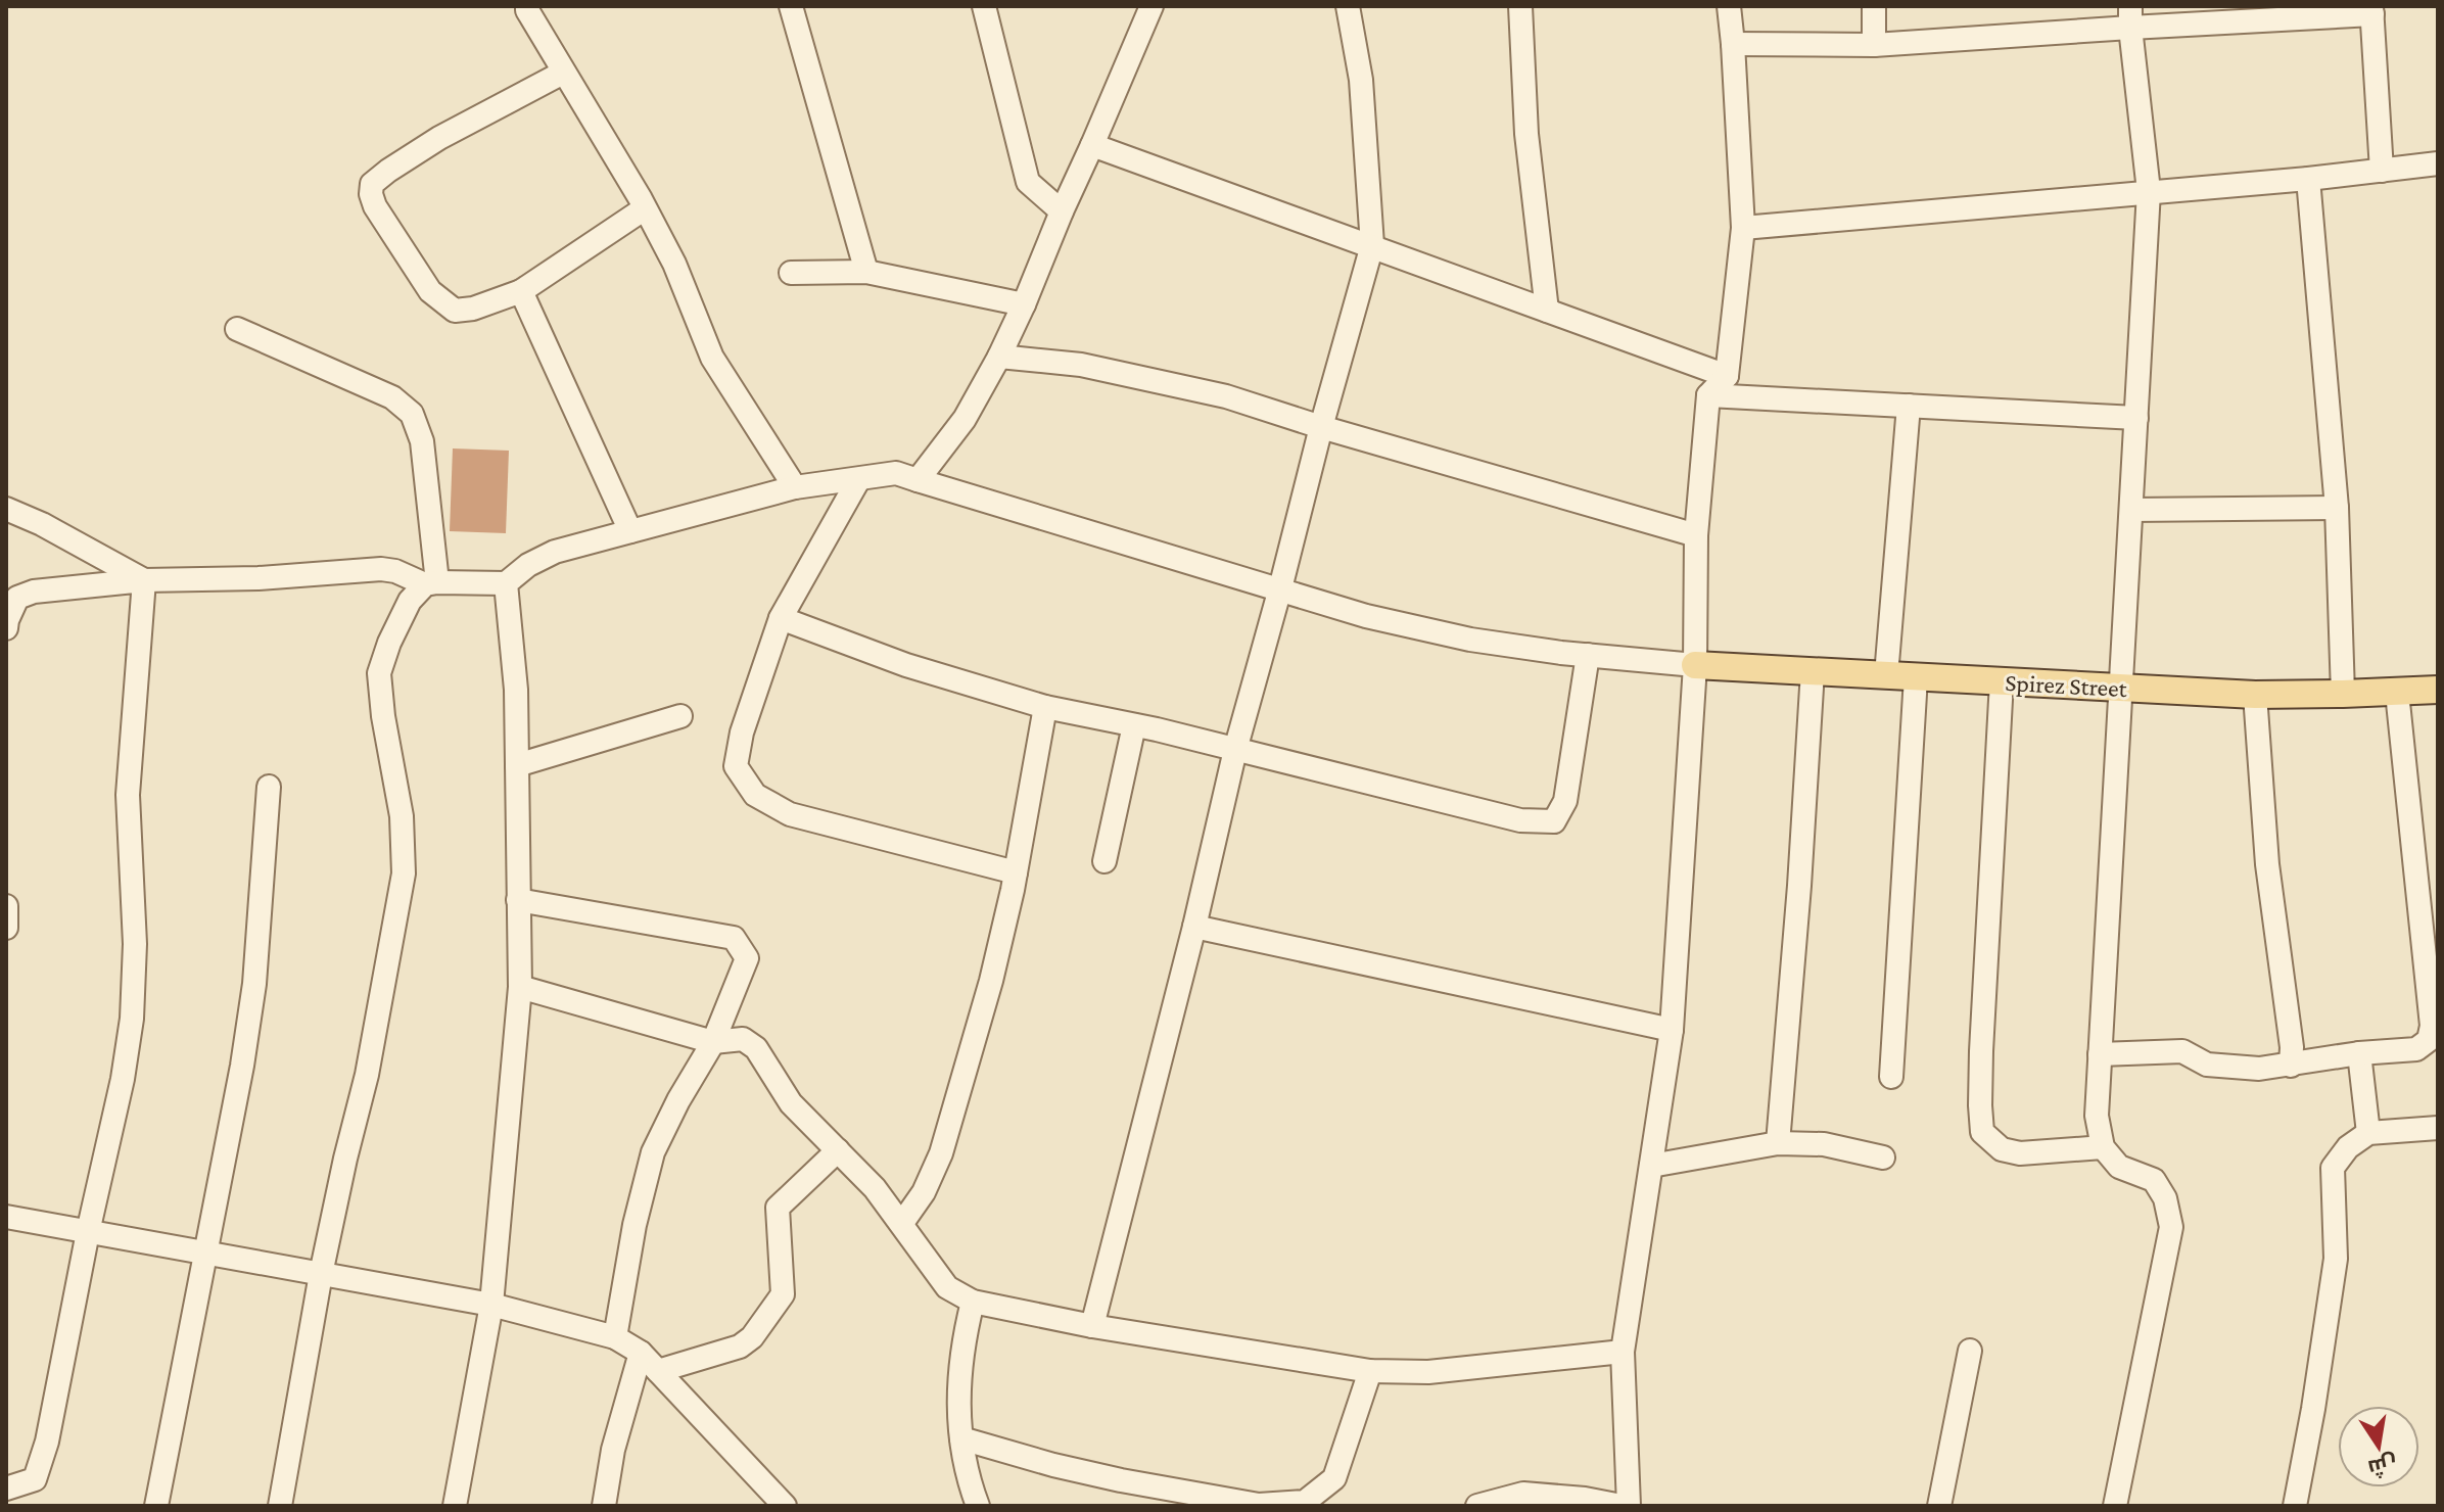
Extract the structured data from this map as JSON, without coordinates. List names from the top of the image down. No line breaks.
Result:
{"streets":{"main road":["Spirez Street"]},"north":"bottom"}
